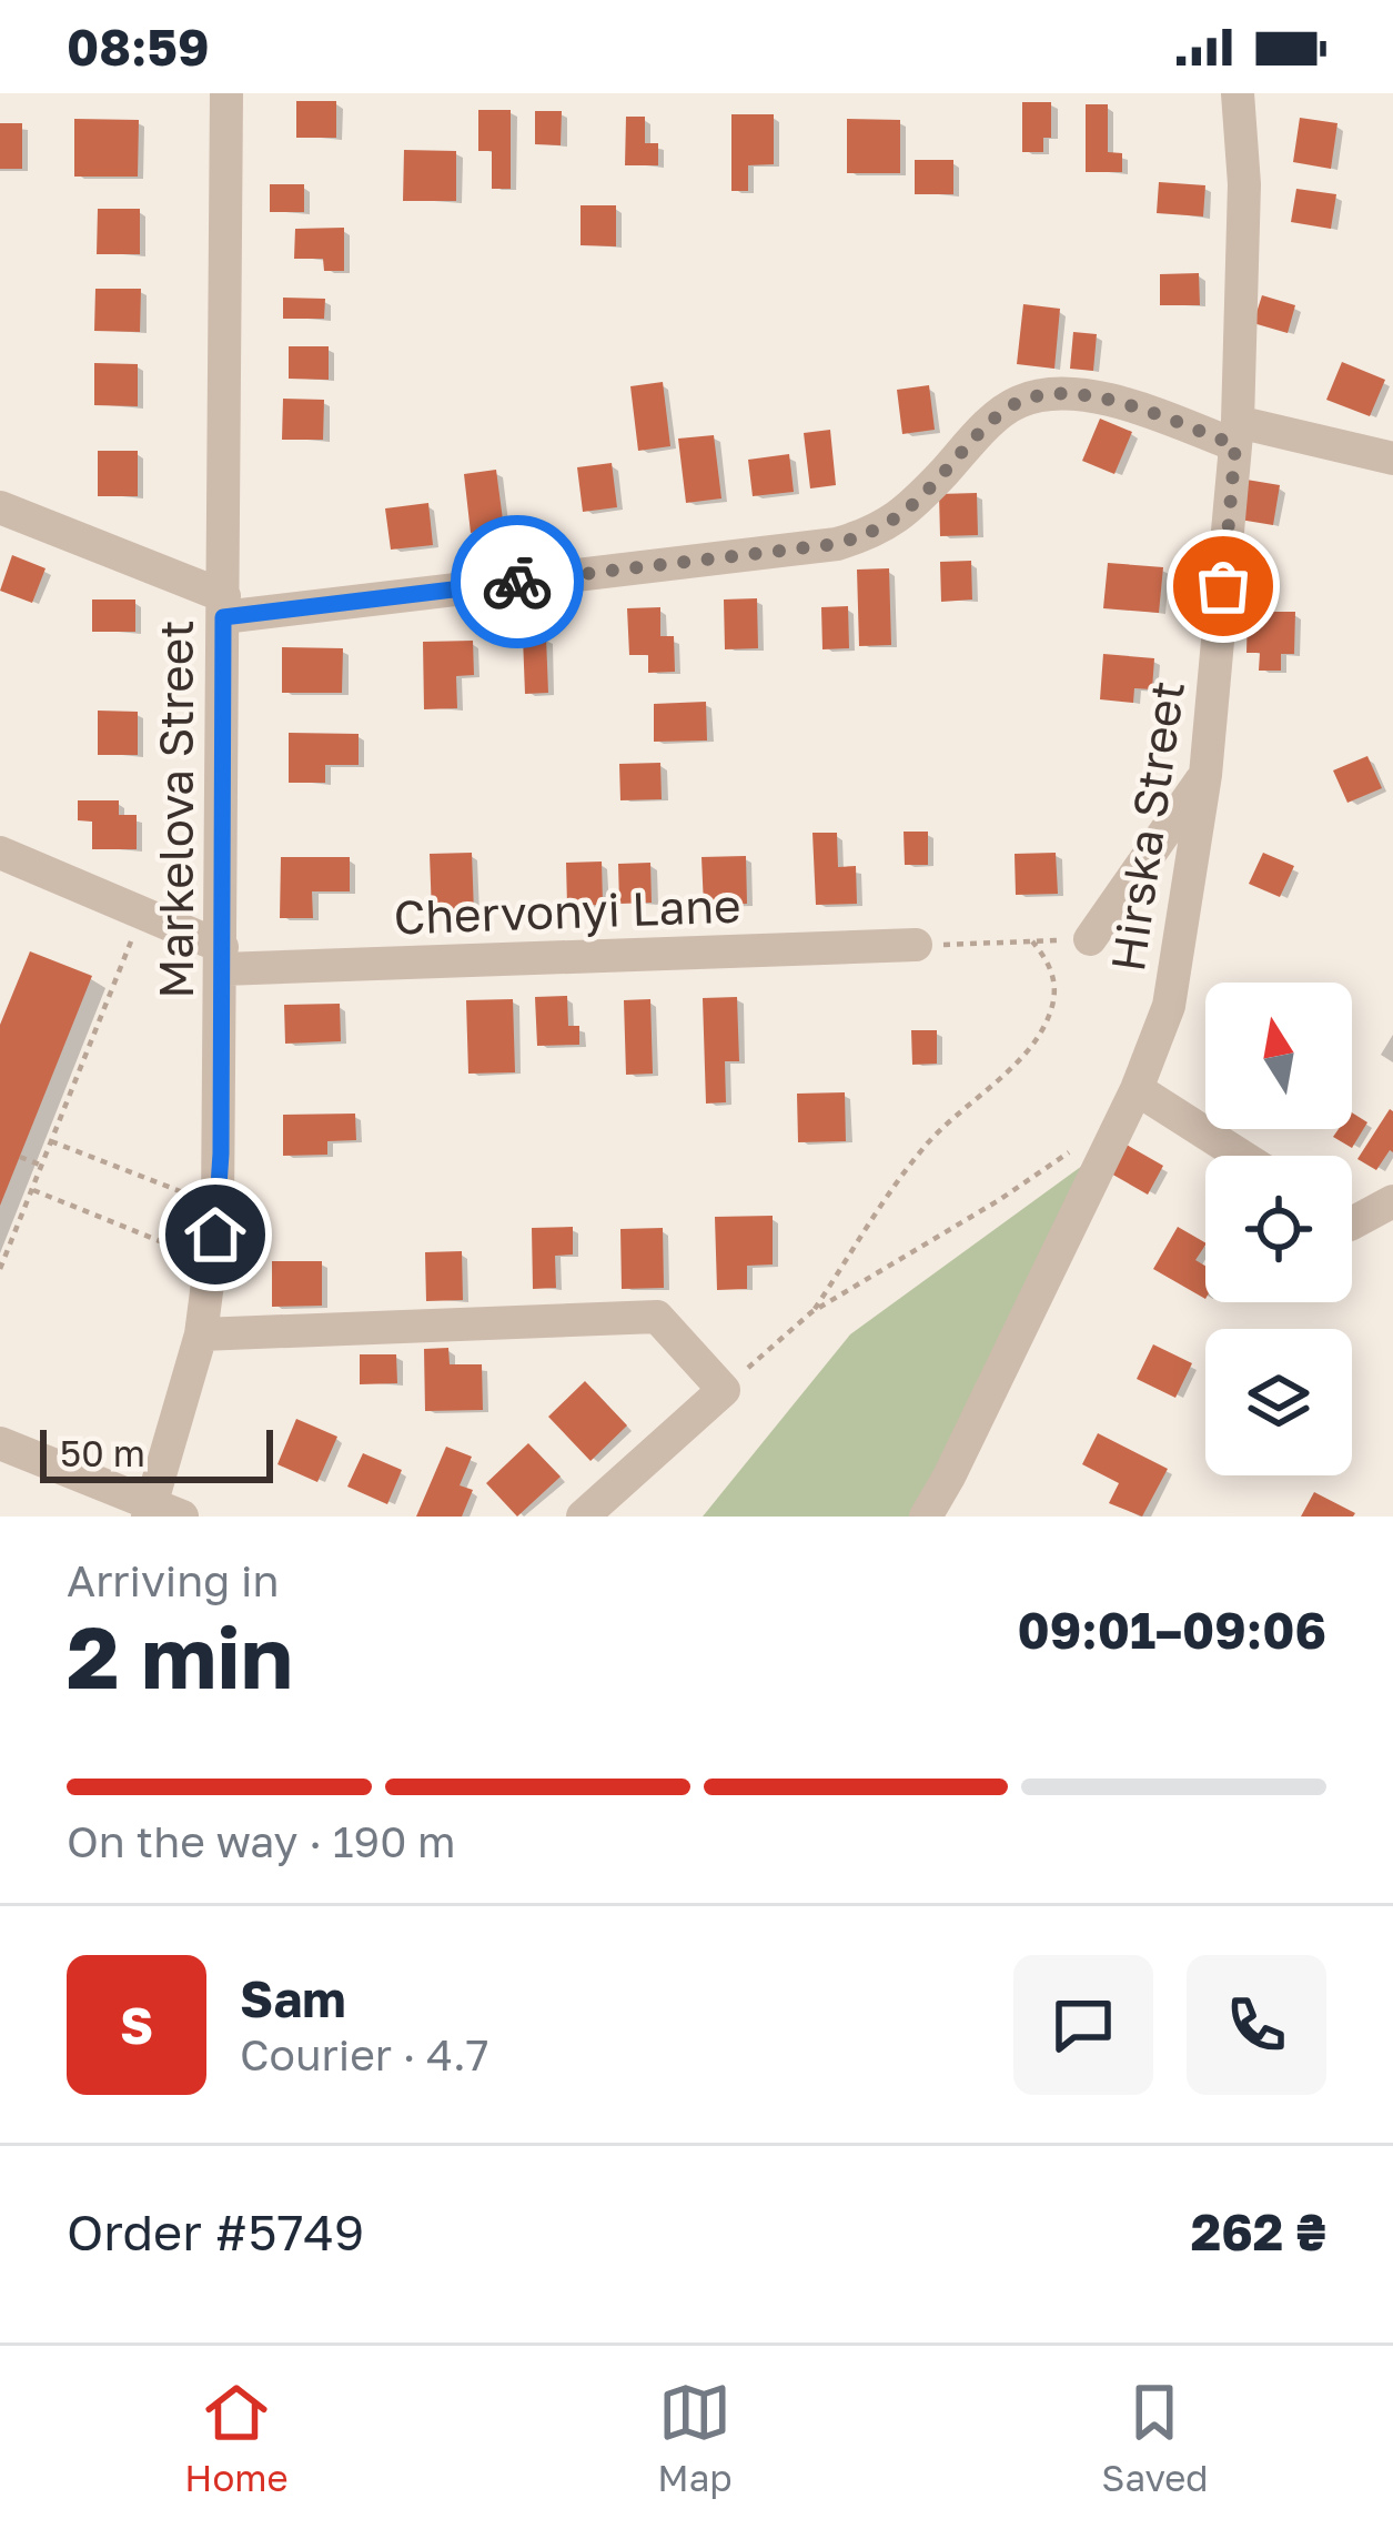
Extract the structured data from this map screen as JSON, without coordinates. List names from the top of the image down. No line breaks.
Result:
{"streets":{"street":["Markelova Street","Hirska Street","Chervonyi Lane"]},"crossings":[["Markelova Street","Chervonyi Lane"]],"scale_bar":"50 m","north":"top","page":{"status":"08:59","scale":"50 m","heading":["2 min","Arriving in","09:01–09:06"],"panel":["Sam","Courier · 4.7","Order #5749","262 ₴"],"bar":"On the way · 190 m","round":"S","tabs":["Home","Map","Saved"]}}
